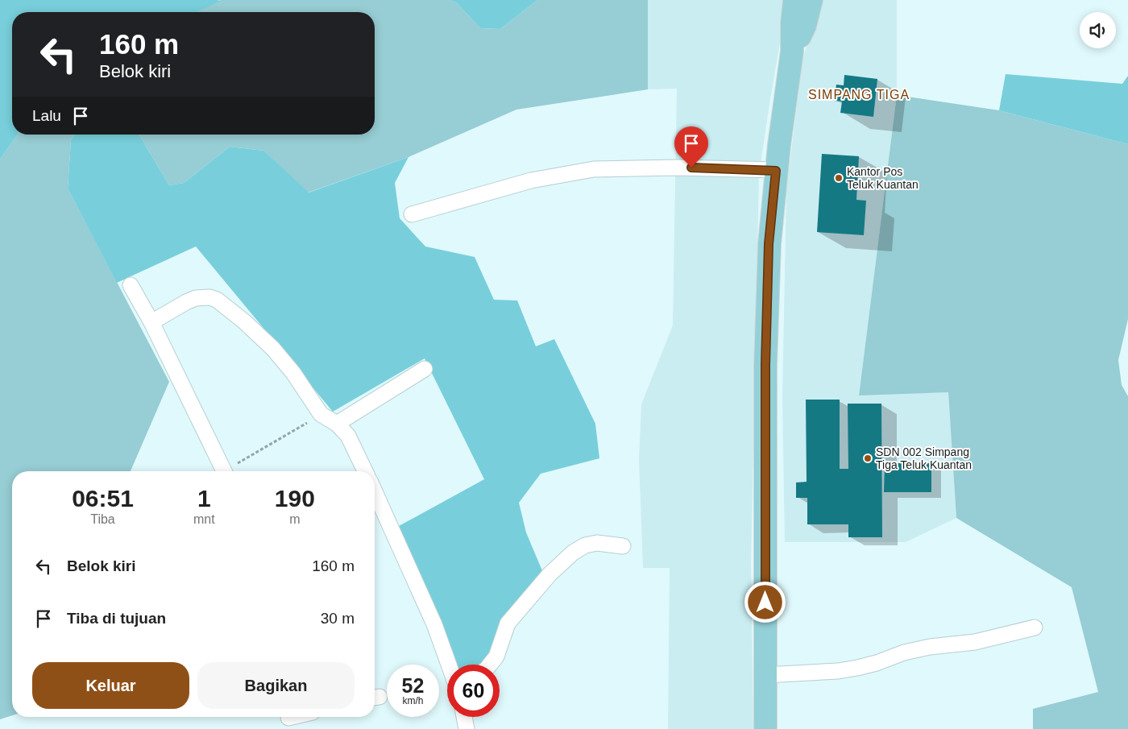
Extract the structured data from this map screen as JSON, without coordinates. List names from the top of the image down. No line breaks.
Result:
{"districts":["SIMPANG TIGA"],"places":["Kantor Pos Teluk Kuantan","SDN 002 Simpang Tiga Teluk Kuantan"],"page":{"turn":["160 m","Belok kiri"],"then":"Lalu","eta":["06:51","Tiba","1","mnt","190","m"],"list":[{"name":"Belok kiri","value":"160 m"},{"name":"Tiba di tujuan","value":"30 m"}],"buttons":["Keluar","Bagikan"],"speed":"52 km/h","limit":"60"}}
